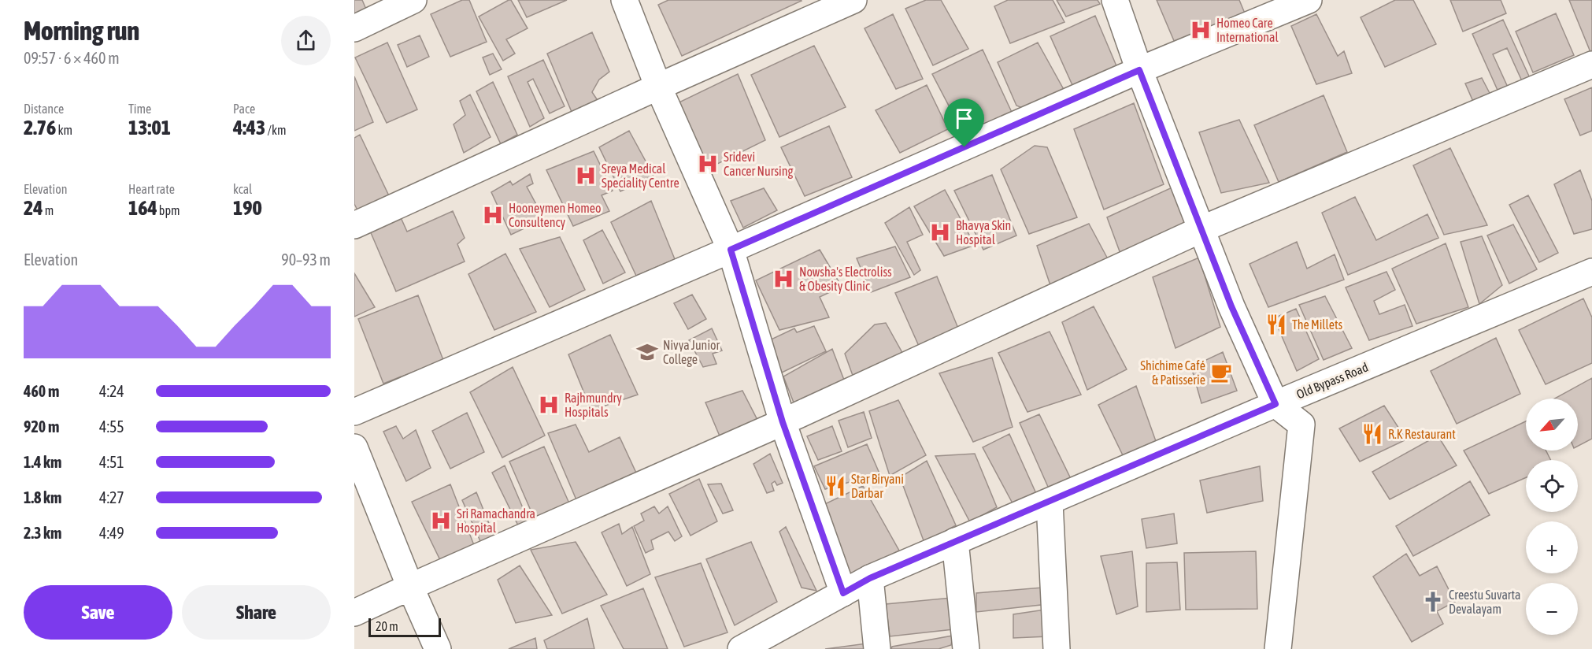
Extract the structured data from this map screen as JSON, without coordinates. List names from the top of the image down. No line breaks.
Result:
{"streets":{"street":["Old Bypass Road"]},"places":{"hospital":["Homeo Care International","Sridevi Cancer Nursing","Sreya Medical Speciality Centre","Hooneymen Homeo Consultency","Bhavya Skin Hospital","Nowsha's Electroliss & Obesity Clinic","Rajhmundry Hospitals","Sri Ramachandra Hospital"],"restaurant":["The Millets","R.K Restaurant","Star Biryani Darbar"],"school or university":["Nivya Junior College"],"cafe":["Shichime Café & Patisserie"],"church":["Creestu Suvarta Devalayam"]},"scale_bar":"20 m","north":"bottom left","page":{"heading":["Morning run","09:57 · 6 × 460 m"],"stats":[["Distance","2.76 km"],["Time","13:01"],["Pace","4:43 /km"],["Elevation","24 m"],["Heart rate","164 bpm"],["kcal","190"]],"chart":["Elevation","90–93 m"],"list":[{"name":"460 m","note":"4:24"},{"name":"920 m","note":"4:55"},{"name":"1.4 km","note":"4:51"},{"name":"1.8 km","note":"4:27"},{"name":"2.3 km","note":"4:49"}],"map_buttons":["+","−"],"buttons":["Save","Share"],"scale":"20 m"}}
